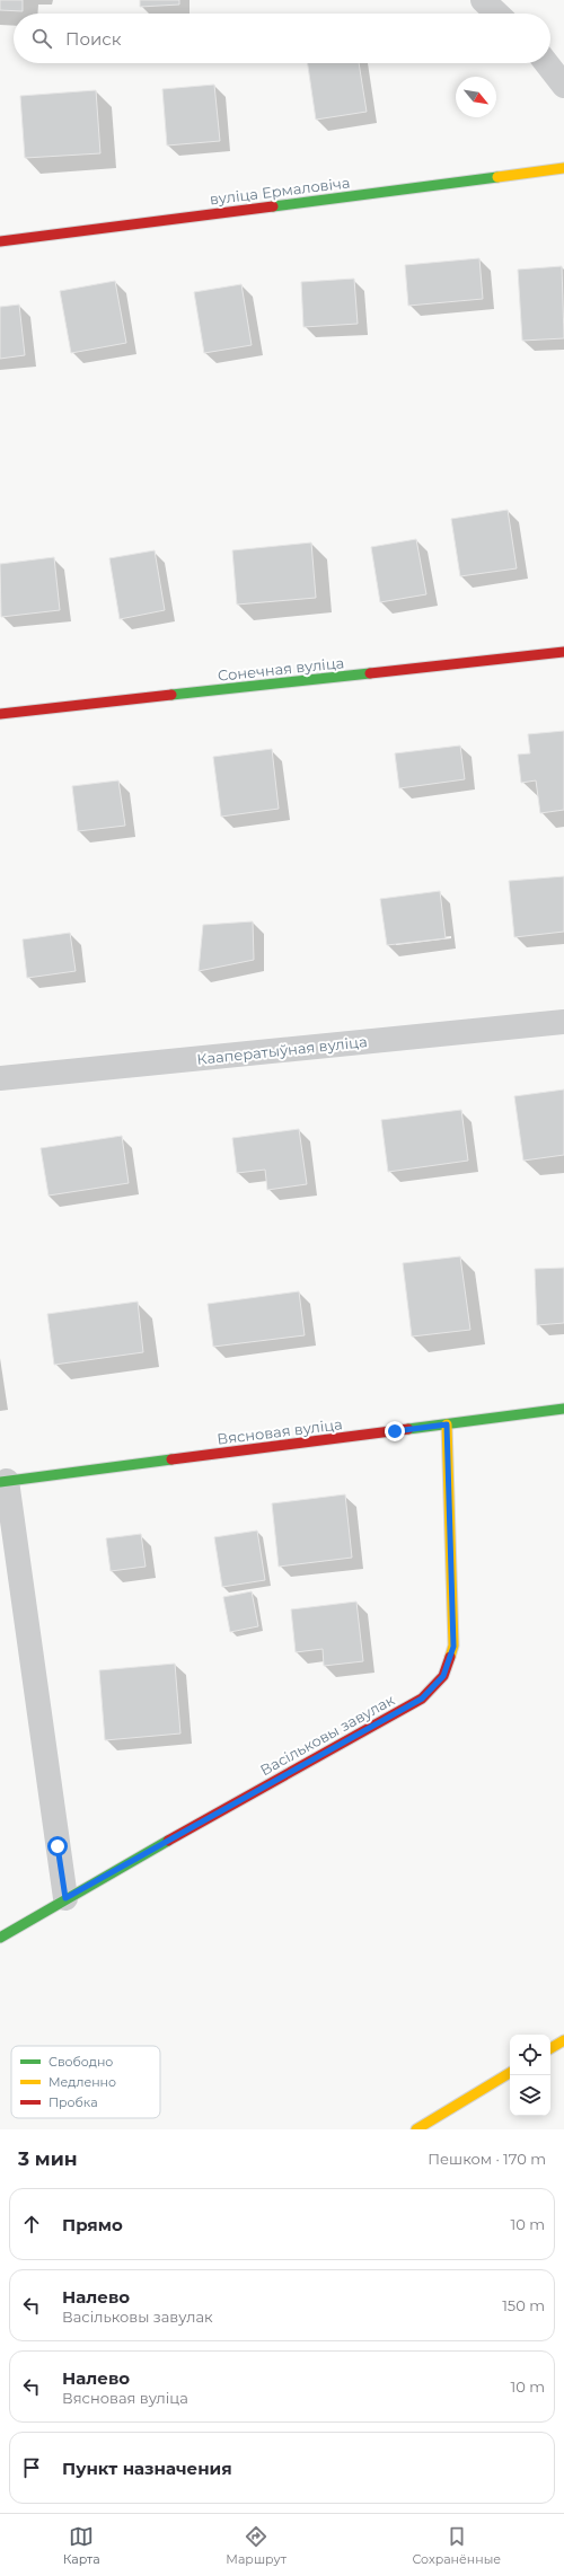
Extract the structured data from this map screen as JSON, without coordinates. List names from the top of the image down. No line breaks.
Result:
{"streets":{"street":["вуліца Ермаловіча","Сонечная вуліца","Кааператыўная вуліца","Вясновая вуліца","Васільковы завулак"]},"crossings":[["Вясновая вуліца","Васільковы завулак"]],"legend":["Свободно","Медленно","Пробка"],"north":"bottom right","page":{"search":"Поиск","heading":["3 мин","Пешком · 170 m"],"list":[["Прямо","10 m"],["Налево","Васільковы завулак","150 m"],["Налево","Вясновая вуліца","10 m"],"Пункт назначения"],"nav":["Карта","Маршрут","Сохранённые"]}}
